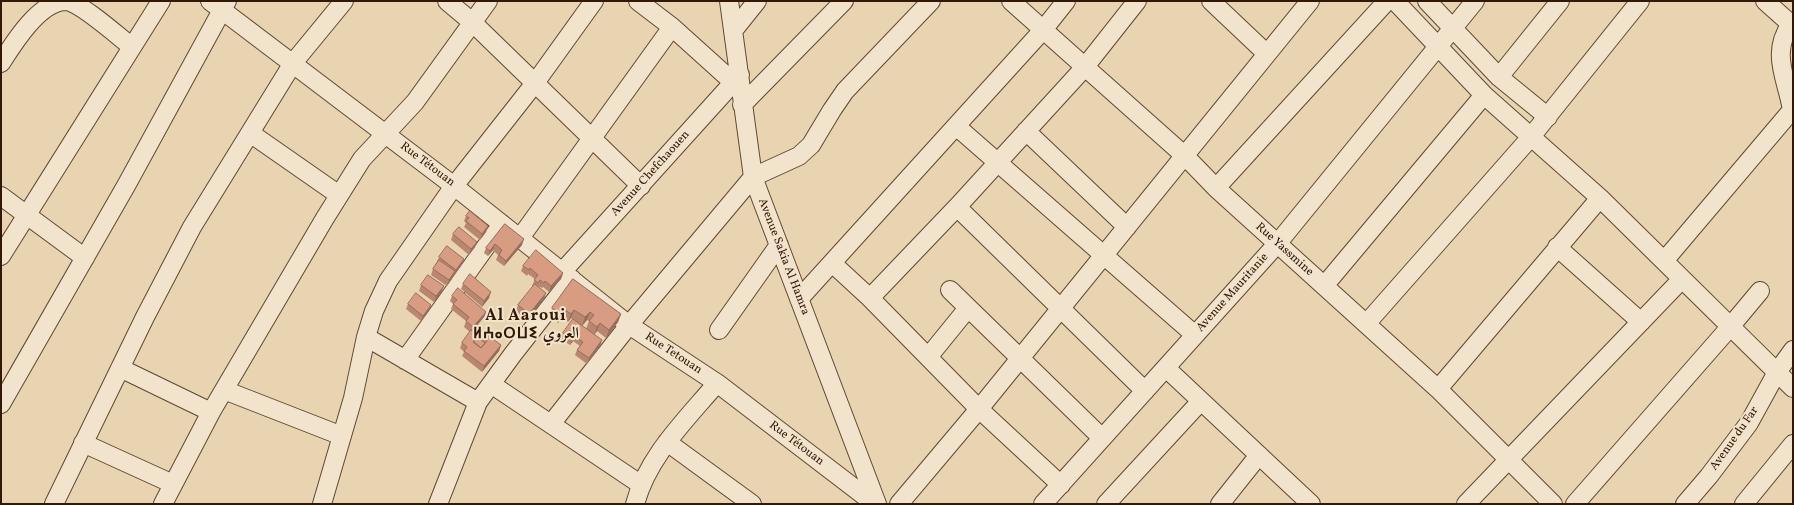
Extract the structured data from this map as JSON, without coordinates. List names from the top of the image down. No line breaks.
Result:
{"streets":{"street":["Rue Tétouan","Avenue Chefchaouen","Rue Yassmine","Avenue Sakia Al Hamra","Avenue Mauritanie","Rue Tetouan","Avenue du Far"]},"crossings":[["Rue Tétouan","Avenue Chefchaouen"],["Rue Tétouan","Avenue Sakia Al Hamra"],["Rue Tétouan","Rue Tetouan"],["Avenue Chefchaouen","Avenue Sakia Al Hamra"],["Rue Yassmine","Avenue Mauritanie"]],"districts":["Al Aaroui ⵍⵄⴰⵔⵡⵉ العروي"]}
